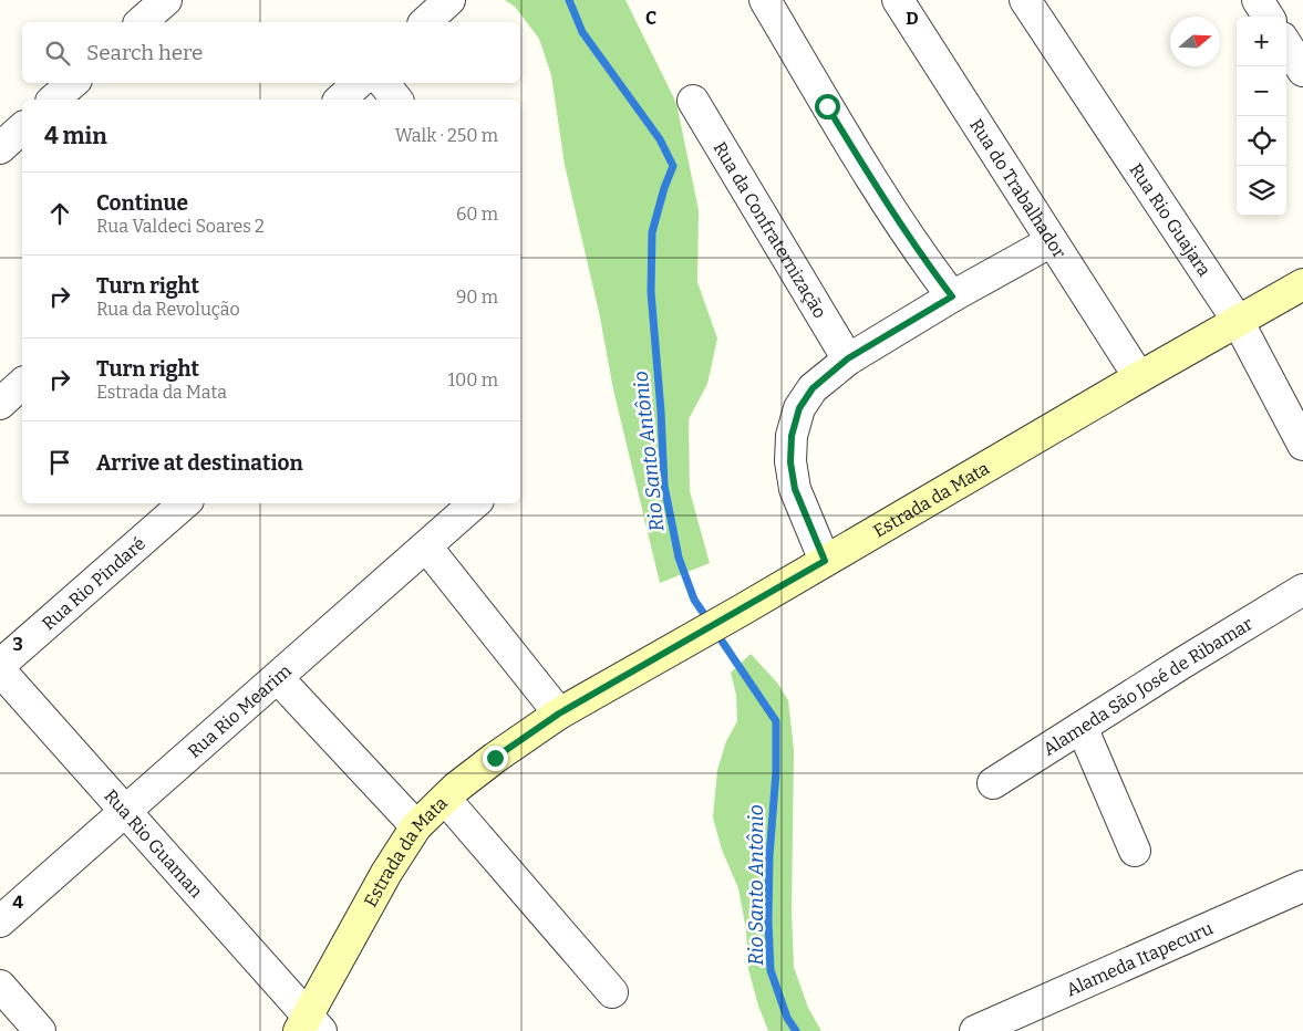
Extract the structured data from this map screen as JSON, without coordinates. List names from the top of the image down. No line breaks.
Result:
{"streets":{"main road":["Estrada da Mata"],"street":["Rua do Trabalhador","Rua Rio Guajara","Rua da Confraternização","Rua Rio Pindaré","Alameda São José de Ribamar","Rua Rio Mearim","Rua Rio Guaman","Alameda Itapecuru"]},"crossings":[["Rua do Trabalhador","Estrada da Mata"],["Rua Rio Guajara","Estrada da Mata"],["Estrada da Mata","Rua Rio Guaman"],["Rua Rio Mearim","Rua Rio Guaman"]],"water":["Rio Santo Antônio"],"north":"right","page":{"map_buttons":["+","−"],"search":"Search here","heading":["4 min","Walk · 250 m"],"list":[["Continue","Rua Valdeci Soares 2","60 m"],["Turn right","Rua da Revolução","90 m"],["Turn right","Estrada da Mata","100 m"],"Arrive at destination"]},"grid":{"columns":["C","D"],"rows":["3","4"]}}
